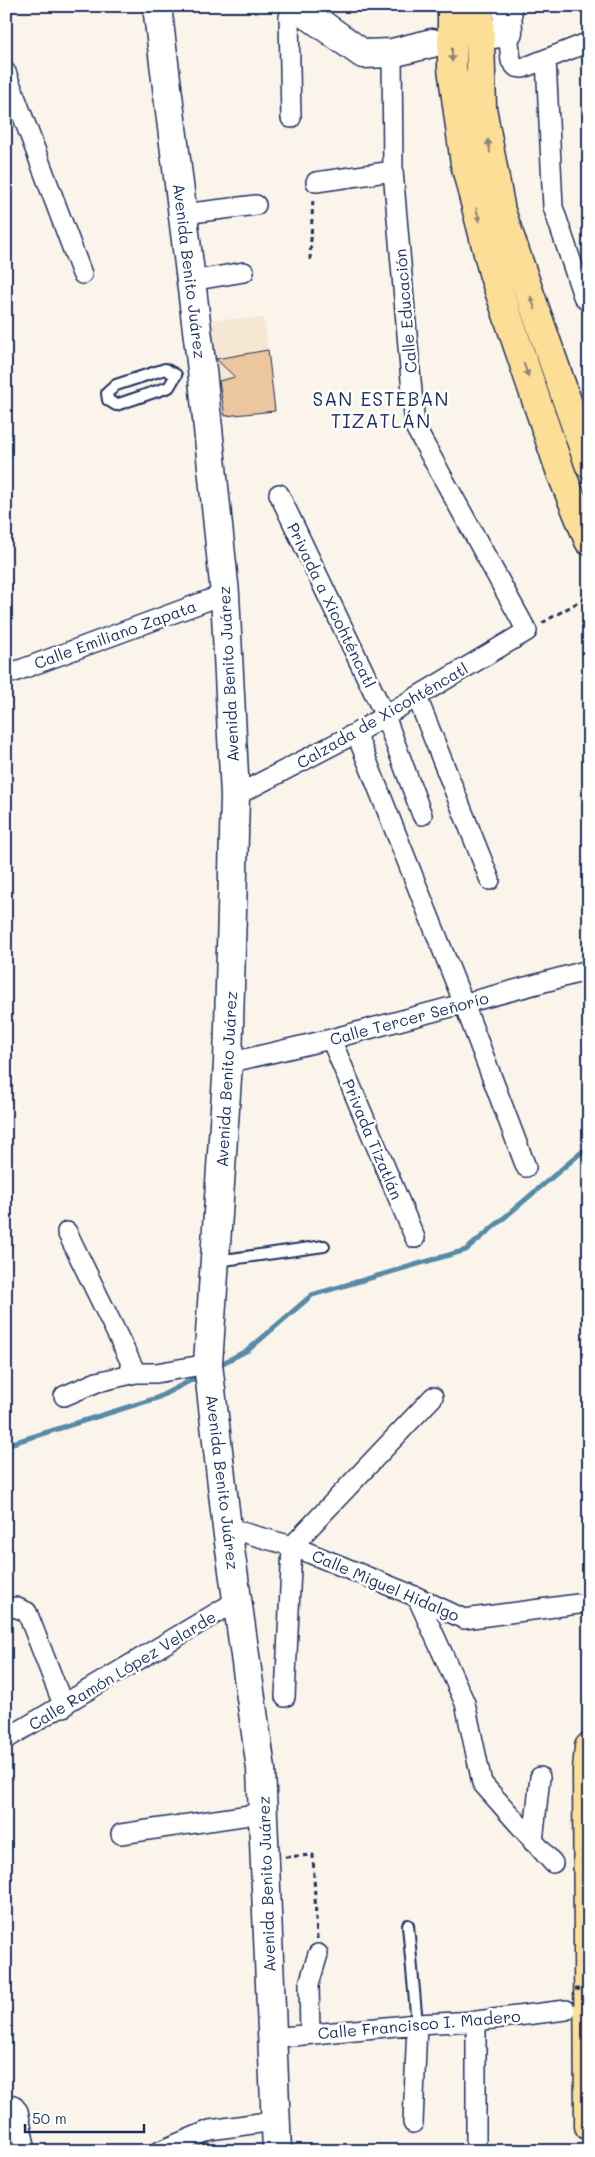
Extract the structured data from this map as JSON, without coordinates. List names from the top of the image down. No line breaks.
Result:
{"streets":{"main road":["Avenida Benito Juárez"],"street":["Calle Educación","Privada a Xicohténcatl","Calle Emiliano Zapata","Calzada de Xicohténcatl","Calle Tercer Señorío","Privada Tizatlán","Calle Miguel Hidalgo","Calle Ramón López Velarde","Calle Francisco I. Madero"]},"crossings":[["Avenida Benito Juárez","Calle Emiliano Zapata"],["Avenida Benito Juárez","Calzada de Xicohténcatl"],["Avenida Benito Juárez","Calle Tercer Señorío"],["Avenida Benito Juárez","Calle Miguel Hidalgo"],["Avenida Benito Juárez","Calle Ramón López Velarde"],["Avenida Benito Juárez","Calle Francisco I. Madero"],["Calle Educación","Calzada de Xicohténcatl"],["Privada a Xicohténcatl","Calzada de Xicohténcatl"],["Calle Tercer Señorío","Privada Tizatlán"]],"districts":["SAN ESTEBAN TIZATLÁN"],"scale_bar":"50 m"}
